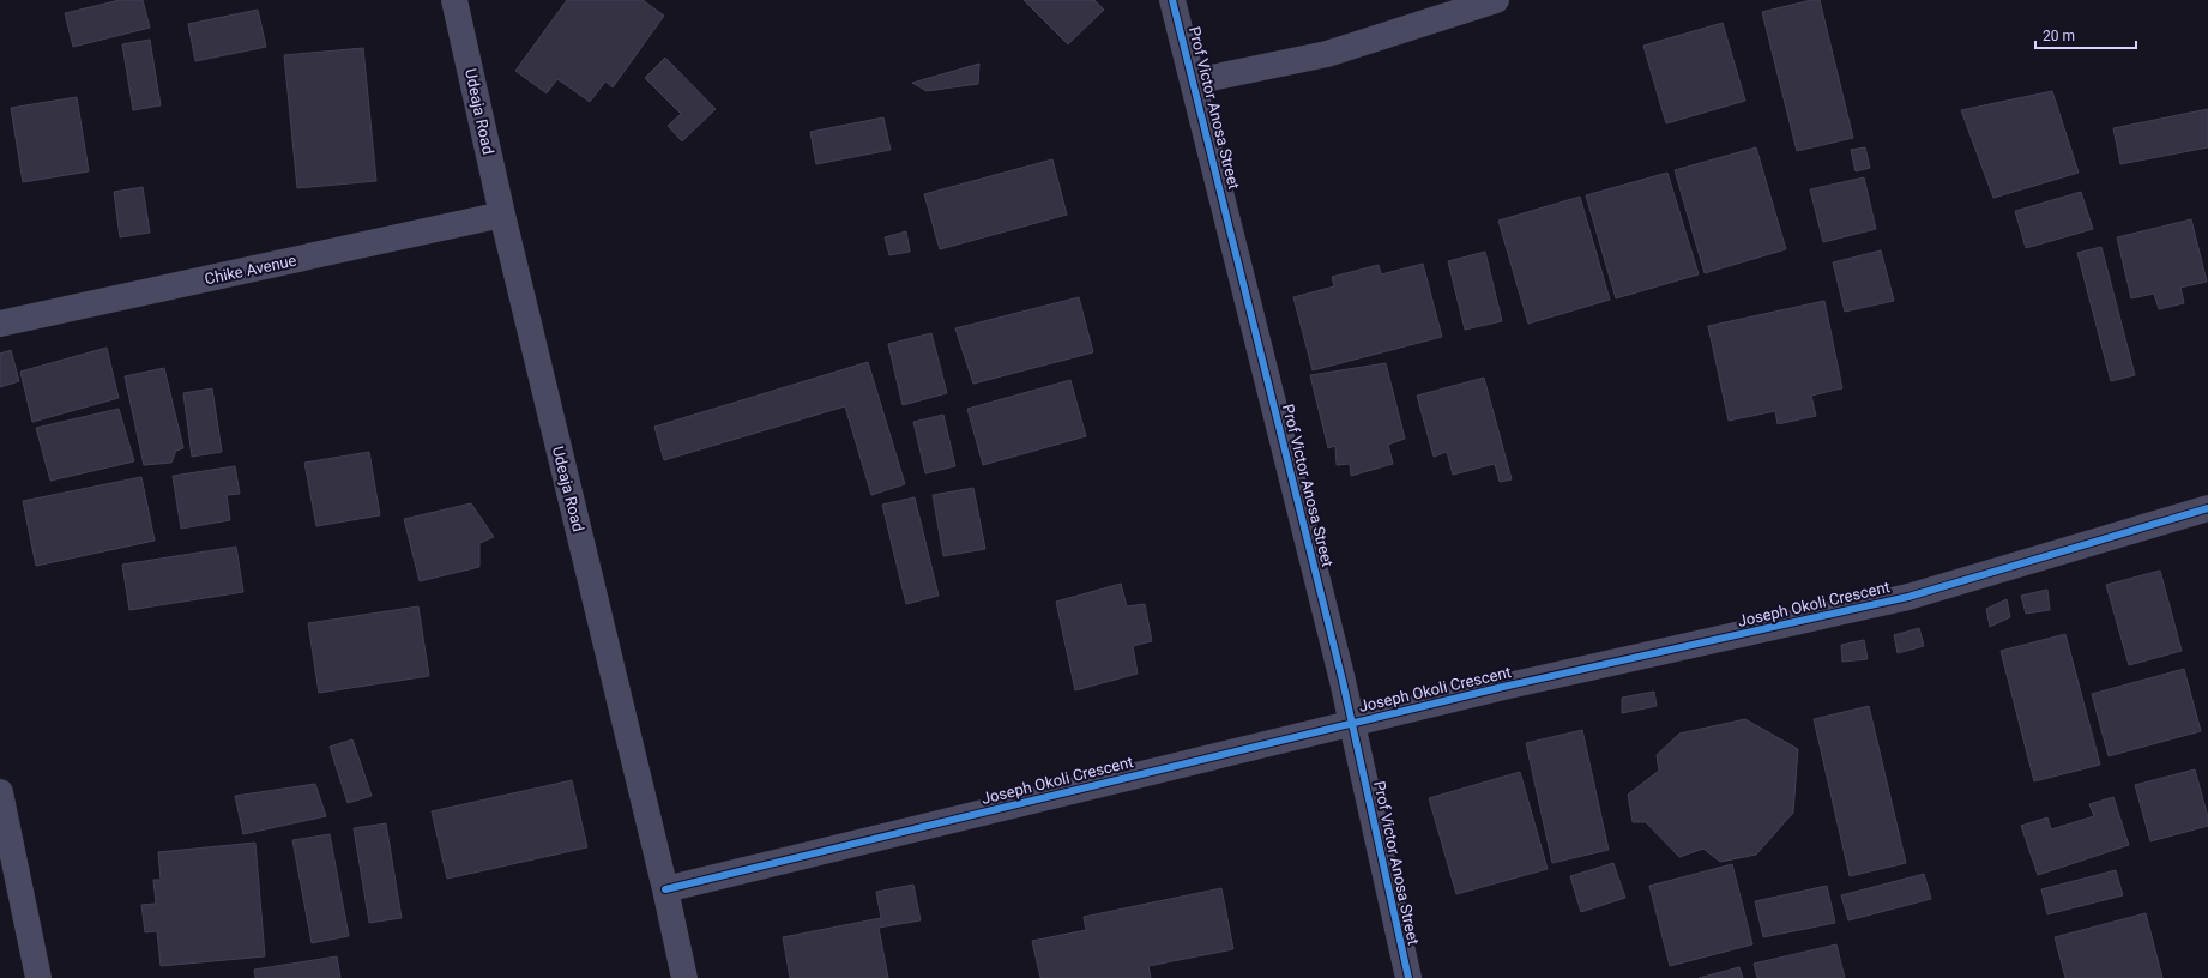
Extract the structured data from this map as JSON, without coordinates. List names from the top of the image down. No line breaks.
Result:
{"streets":{"street":["Prof Victor Anosa Street","Udeaja Road","Chike Avenue","Joseph Okoli Crescent"]},"crossings":[["Prof Victor Anosa Street","Joseph Okoli Crescent"],["Udeaja Road","Chike Avenue"],["Udeaja Road","Joseph Okoli Crescent"]],"scale_bar":"20 m"}
